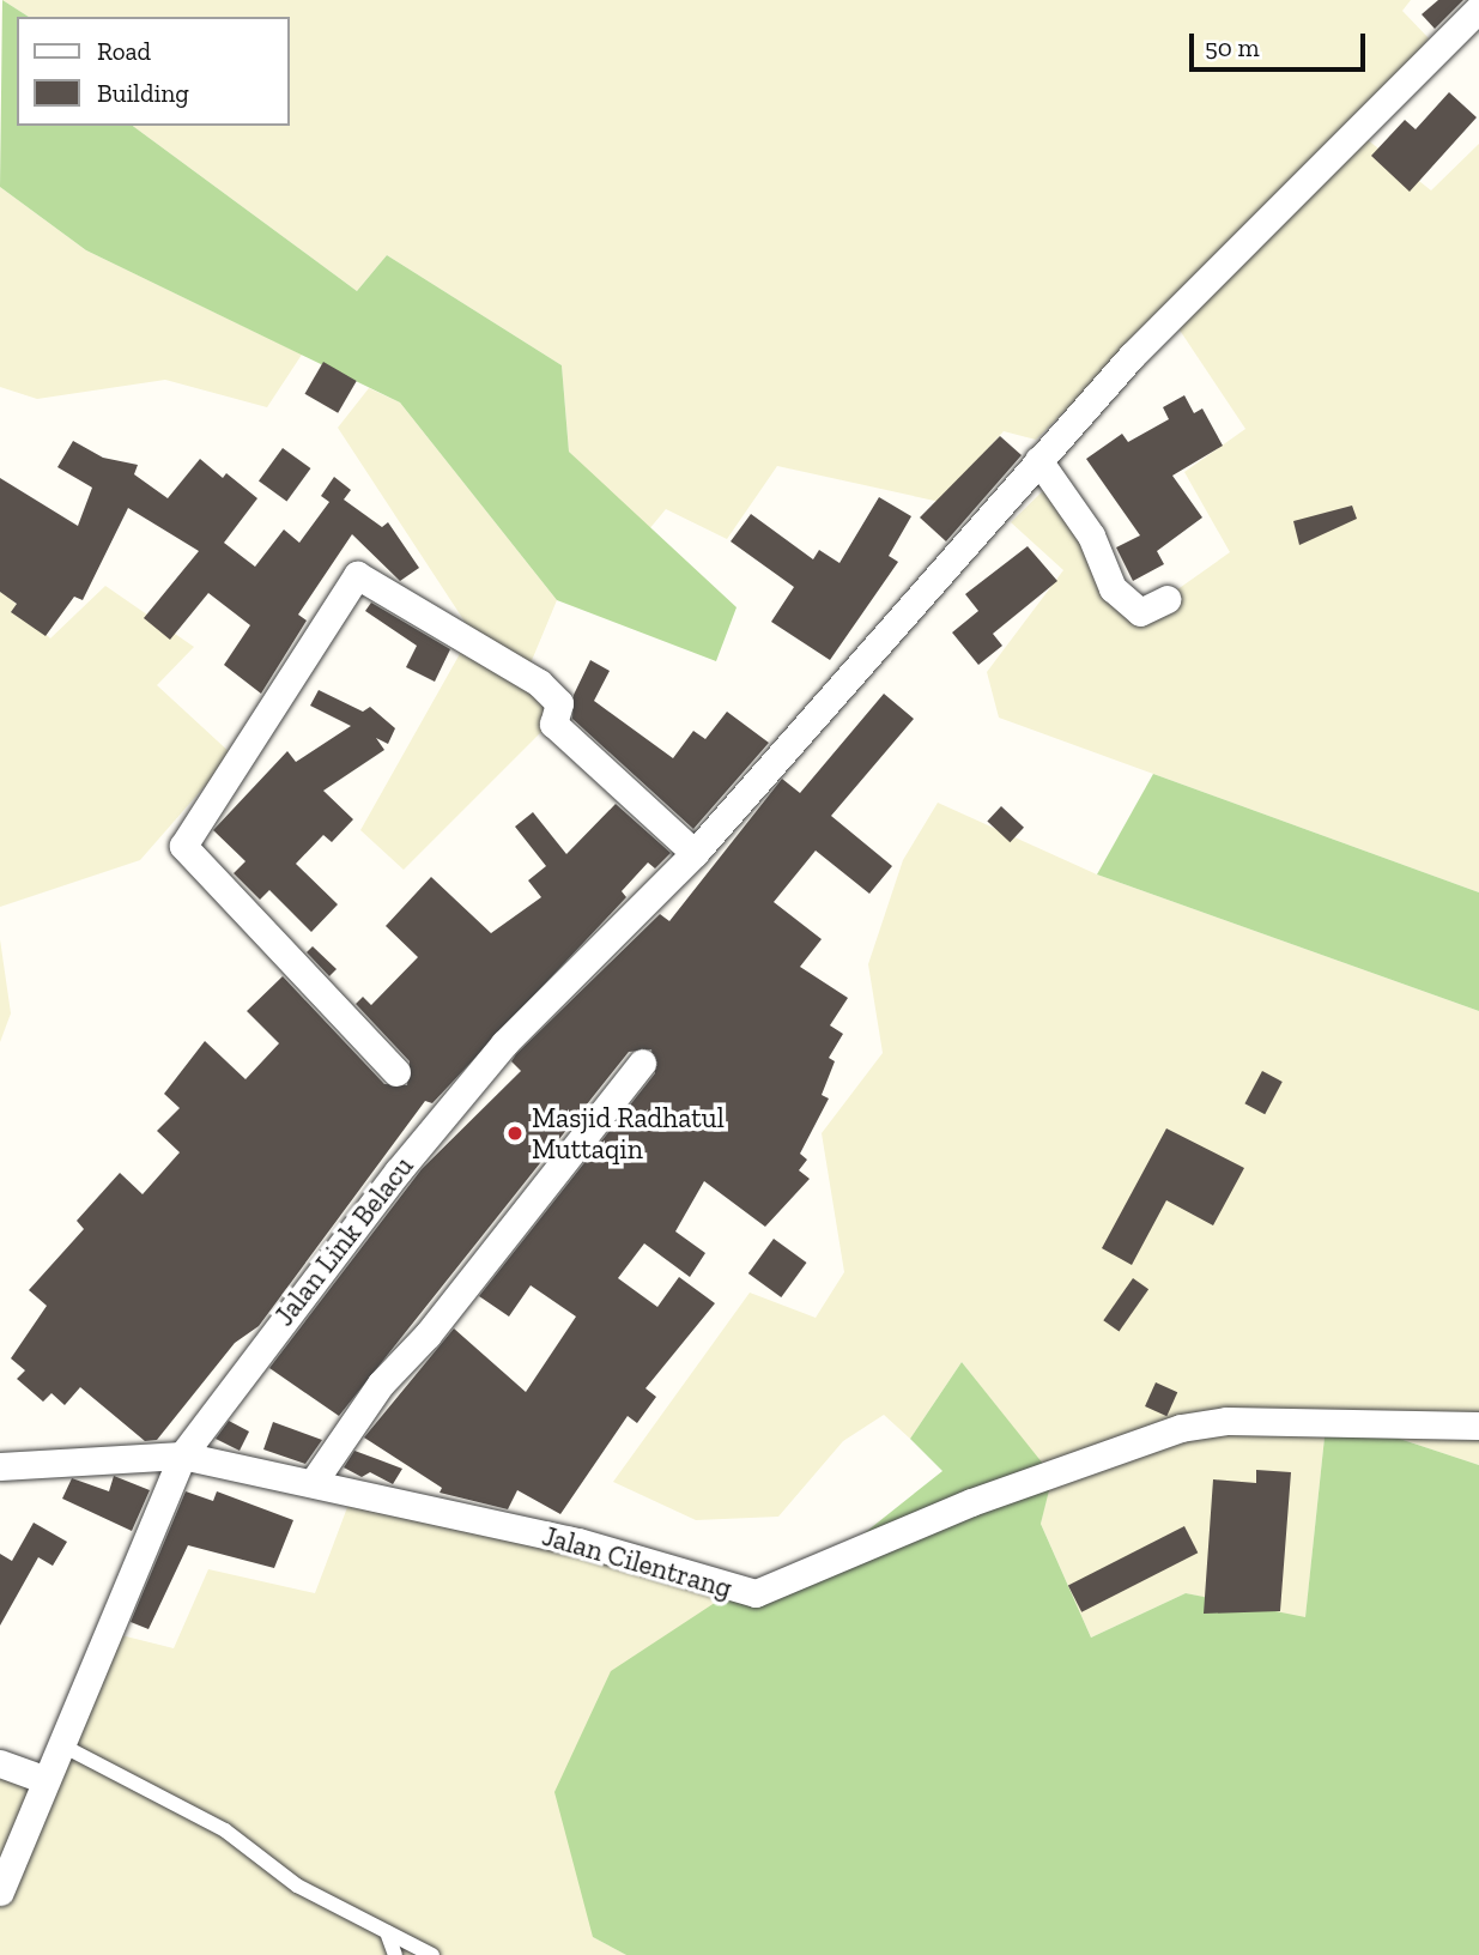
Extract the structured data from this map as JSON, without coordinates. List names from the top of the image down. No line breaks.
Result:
{"streets":{"street":["Jalan Link Belacu","Jalan Cilentrang"]},"crossings":[["Jalan Link Belacu","Jalan Cilentrang"]],"places":["Masjid Radhatul Muttaqin"],"legend":["Road","Building"],"scale_bar":"50 m"}
